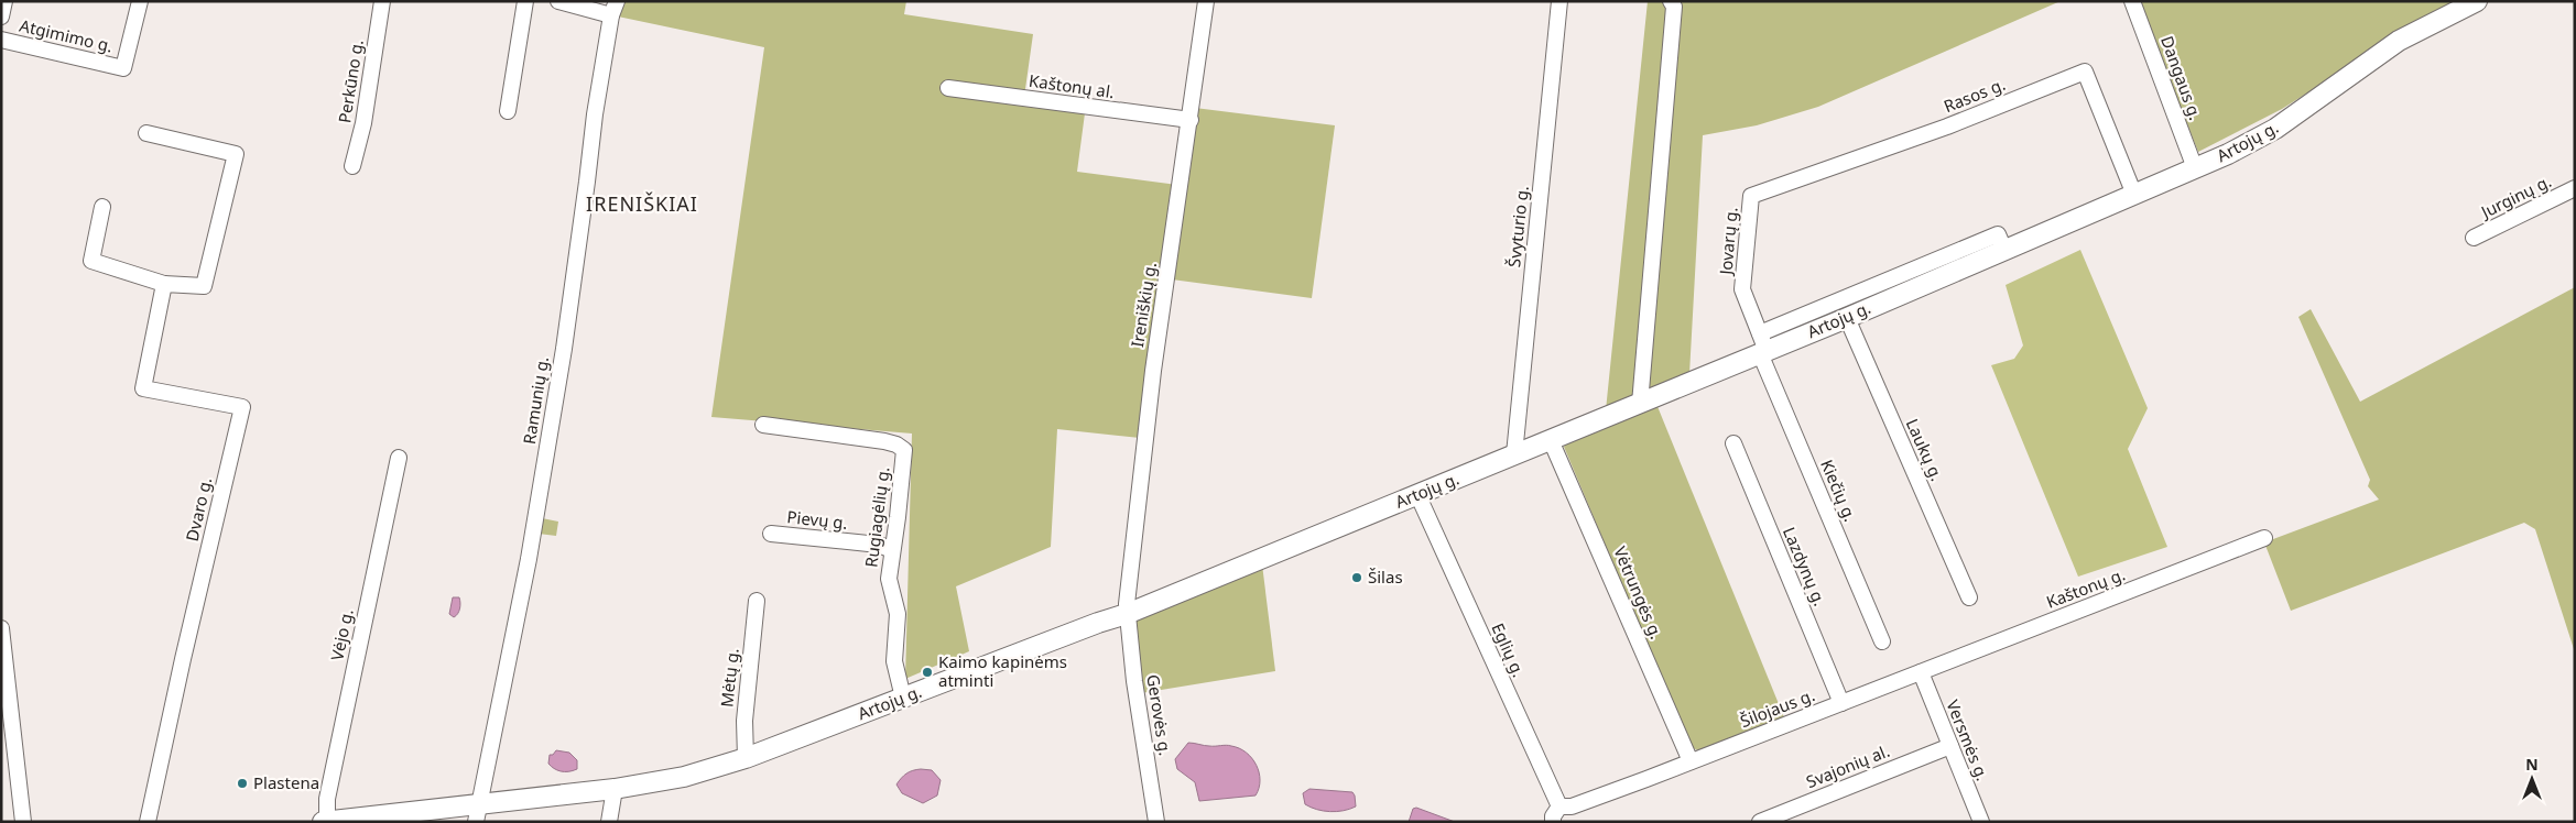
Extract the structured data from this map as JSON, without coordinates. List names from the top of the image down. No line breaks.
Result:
{"streets":{"main road":["Artojų g."],"street":["Atgimimo g.","Dangaus g.","Perkūno g.","Kaštonų al.","Rasos g.","Jurginų g.","Švyturio g.","Jovarų g.","Ireniškių g.","Ramunių g.","Laukų g.","Kiečių g.","Dvaro g.","Rugiagėlių g.","Pievų g.","Lazdynų g.","Kaštonų g.","Vėtrungės g.","Vėjo g.","Eglių g.","Mėtų g.","Šilojaus g.","Gerovės g.","Versmės g.","Svajonių al."]},"crossings":[["Dangaus g.","Artojų g."],["Kaštonų al.","Ireniškių g."],["Rasos g.","Artojų g."],["Rasos g.","Jovarų g."],["Artojų g.","Švyturio g."],["Artojų g.","Jovarų g."],["Artojų g.","Ireniškių g."],["Artojų g.","Ramunių g."],["Artojų g.","Laukų g."],["Artojų g.","Kiečių g."],["Artojų g.","Rugiagėlių g."],["Artojų g.","Vėtrungės g."],["Artojų g.","Vėjo g."],["Artojų g.","Eglių g."],["Artojų g.","Mėtų g."],["Artojų g.","Gerovės g."],["Jovarų g.","Kiečių g."],["Ireniškių g.","Gerovės g."],["Rugiagėlių g.","Pievų g."],["Lazdynų g.","Šilojaus g."],["Kaštonų g.","Šilojaus g."],["Kaštonų g.","Versmės g."],["Vėtrungės g.","Šilojaus g."],["Eglių g.","Šilojaus g."],["Šilojaus g.","Versmės g."],["Versmės g.","Svajonių al."]],"districts":["IRENIŠKIAI"],"places":["Šilas","Kaimo kapinėms atminti","Plastena"],"north":"top"}
